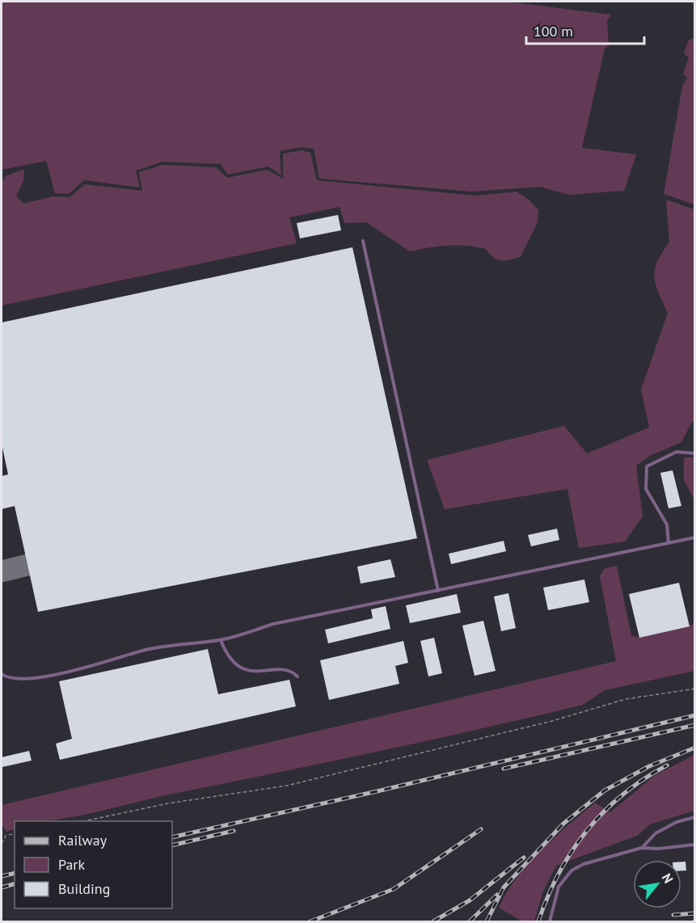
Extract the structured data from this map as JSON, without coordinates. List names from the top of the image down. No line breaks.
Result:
{"legend":["Railway","Park","Building"],"scale_bar":"100 m","north":"top right"}
